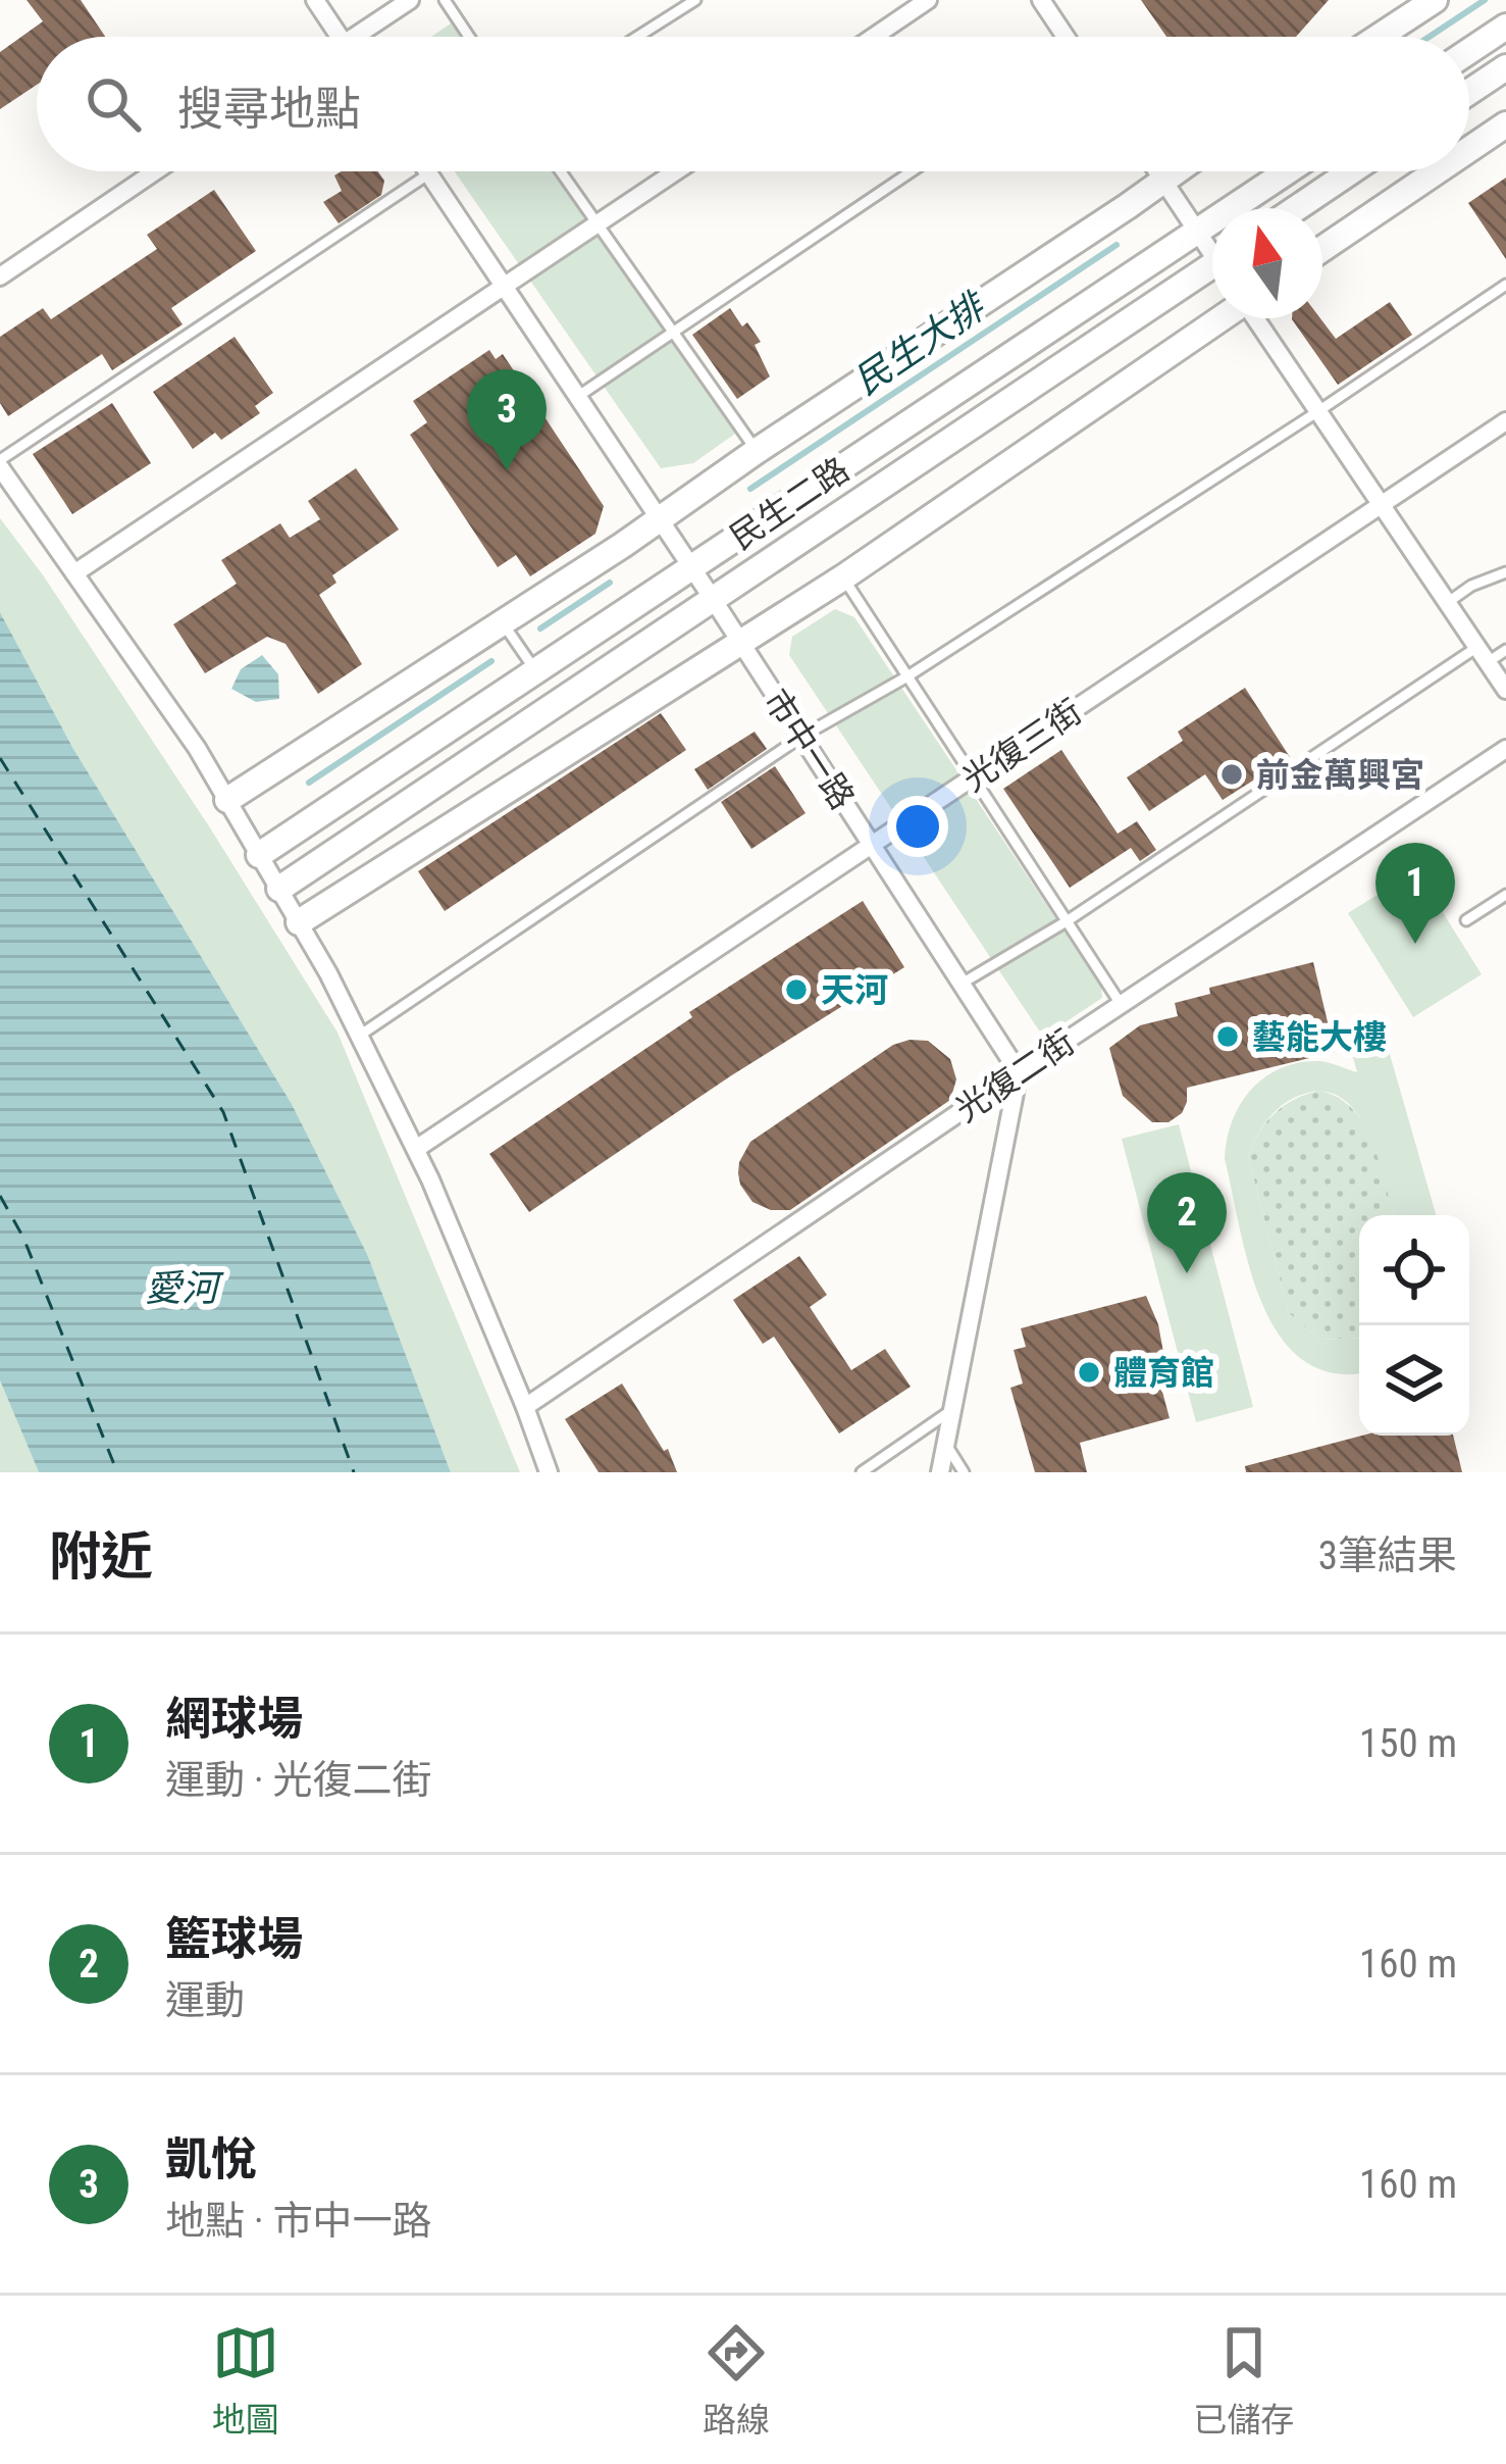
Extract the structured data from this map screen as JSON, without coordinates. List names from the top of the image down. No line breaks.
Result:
{"streets":{"main road":["民生二路"],"street":["光復三街","市中一路","光復二街"]},"crossings":[["民生二路","市中一路"],["光復三街","市中一路"],["市中一路","光復二街"]],"water":["民生大排","愛河"],"places":["前金萬興宮","天河","藝能大樓","體育館"],"north":"top","page":{"search":"搜尋地點","pins":["3","1","2"],"heading":["附近","3筆結果"],"list":[{"mark":"1","name":"網球場","note":"運動 · 光復二街","value":"150 m"},{"mark":"2","name":"籃球場","note":"運動","value":"160 m"},{"mark":"3","name":"凱悅","note":"地點 · 市中一路","value":"160 m"}],"nav":["地圖","路線","已儲存"]}}
